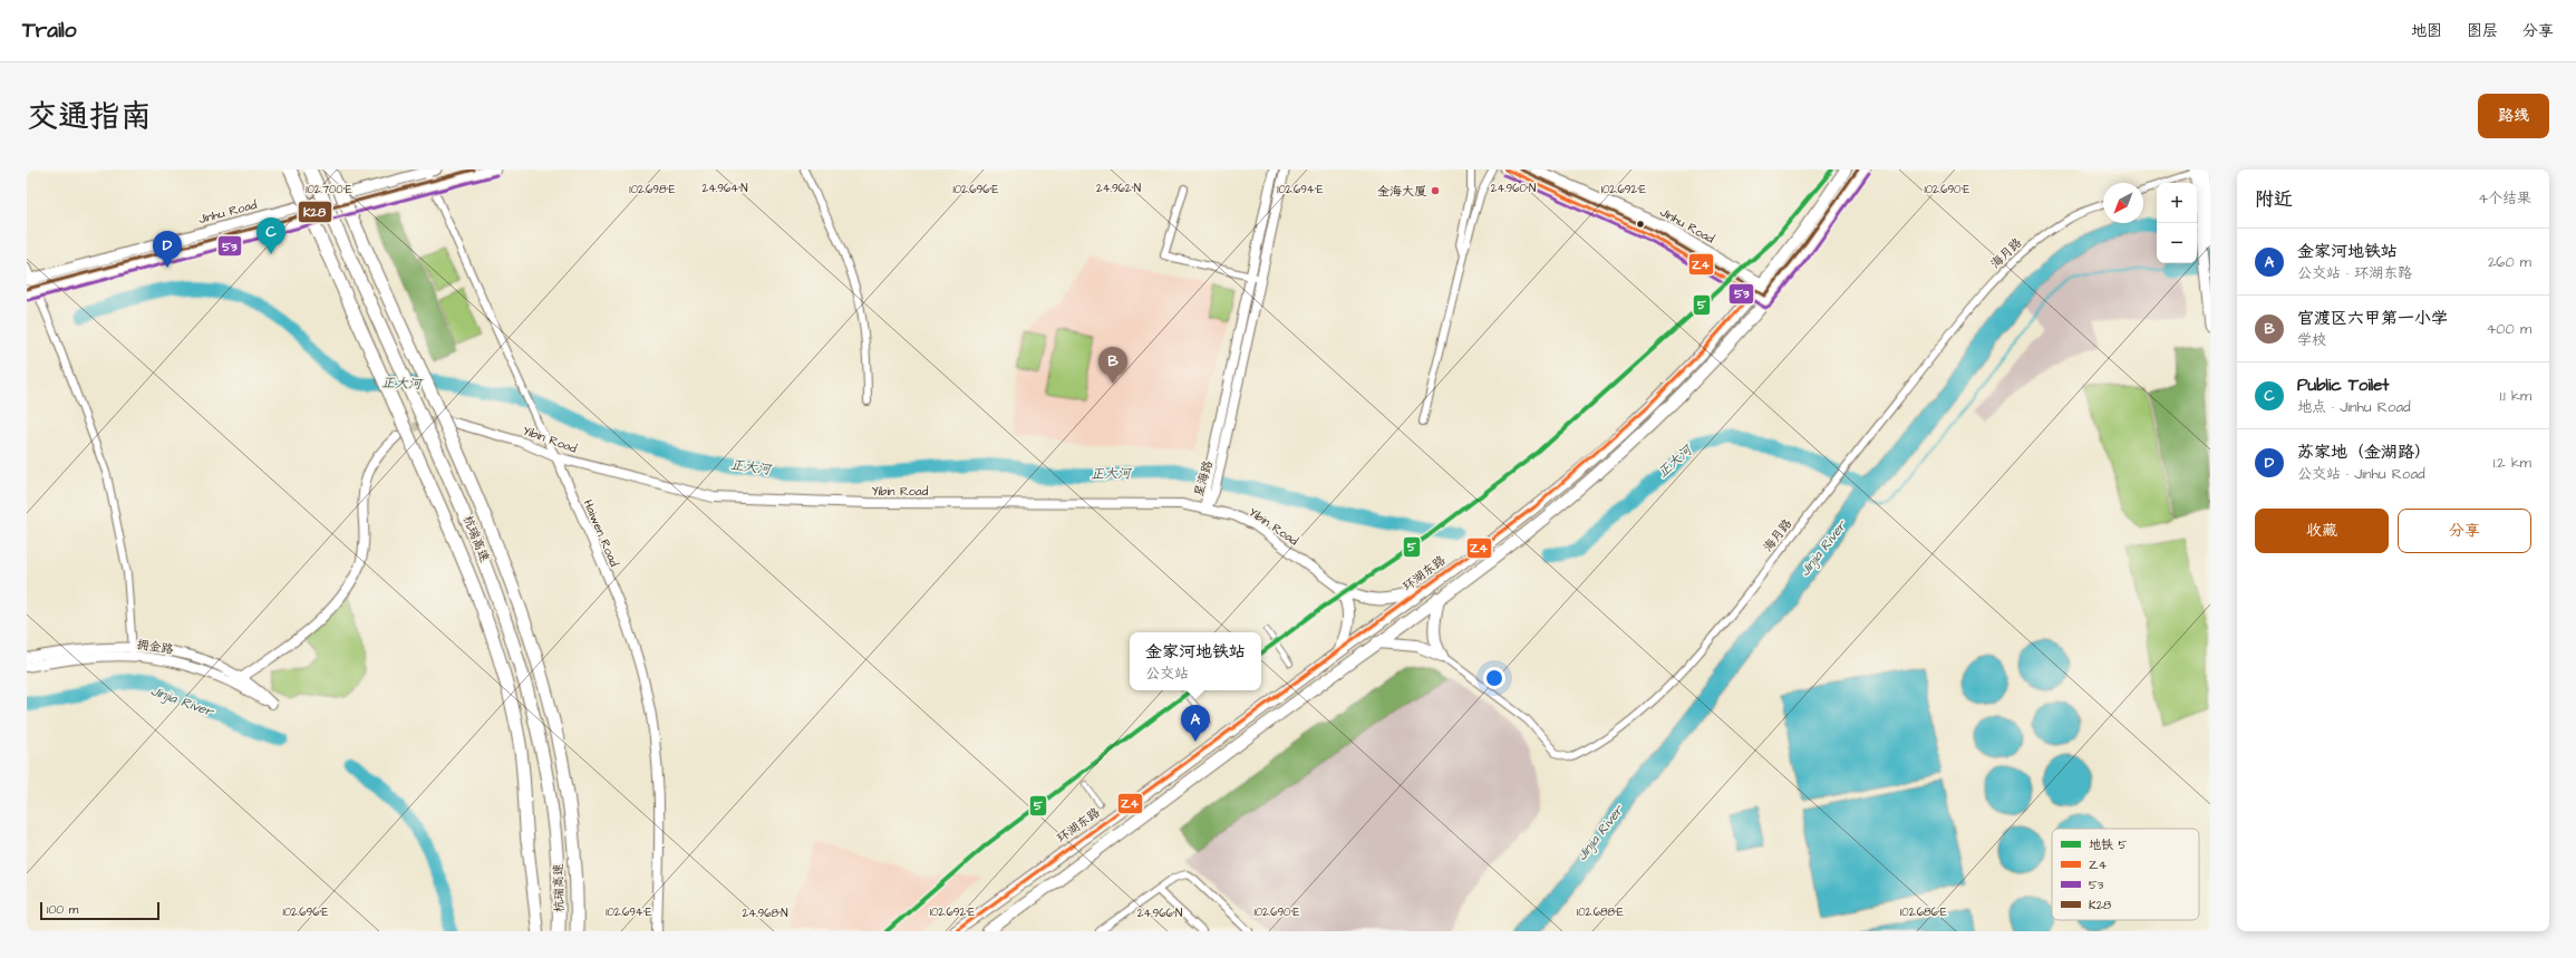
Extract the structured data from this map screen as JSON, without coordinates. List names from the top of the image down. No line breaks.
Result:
{"streets":{"highway":["杭瑞高速"],"main road":["Jinhu Road","环湖东路"],"street":["海月路","Yibin Road","星海路","Haiwen Road","拥金路"]},"crossings":[["Jinhu Road","Haiwen Road"],["Jinhu Road","环湖东路"],["Yibin Road","星海路"],["Yibin Road","Haiwen Road"]],"water":["正大河","Jinjia River"],"places":["金海大厦"],"lines":["metro line 5","transit line Z4","transit line K28","transit line 53"],"legend":["地铁 5","Z4","53","K28"],"scale_bar":"100 m","north":"bottom left","page":{"header":"Trailo","nav":["地图","图层","分享"],"title":"交通指南","buttons":["路线",["收藏","分享"]],"heading":["附近","4个结果"],"map_buttons":["+","−"],"pins":["C","D","B","A"],"list":[{"mark":"A","name":"金家河地铁站","note":"公交站 · 环湖东路","value":"260 m"},{"mark":"B","name":"官渡区六甲第一小学","note":"学校","value":"400 m"},{"mark":"C","name":"Public Toilet","note":"地点 · Jinhu Road","value":"1.1 km"},{"mark":"D","name":"苏家地（金湖路）","note":"公交站 · Jinhu Road","value":"1.2 km"}],"popup":["金家河地铁站","公交站"],"scale":"100 m"},"coordinates":["24.964°N","24.962°N","24.960°N","102.698°E","102.696°E","102.694°E","102.692°E","102.690°E","102.700°E","102.688°E","102.686°E","24.968°N","24.966°N"]}
